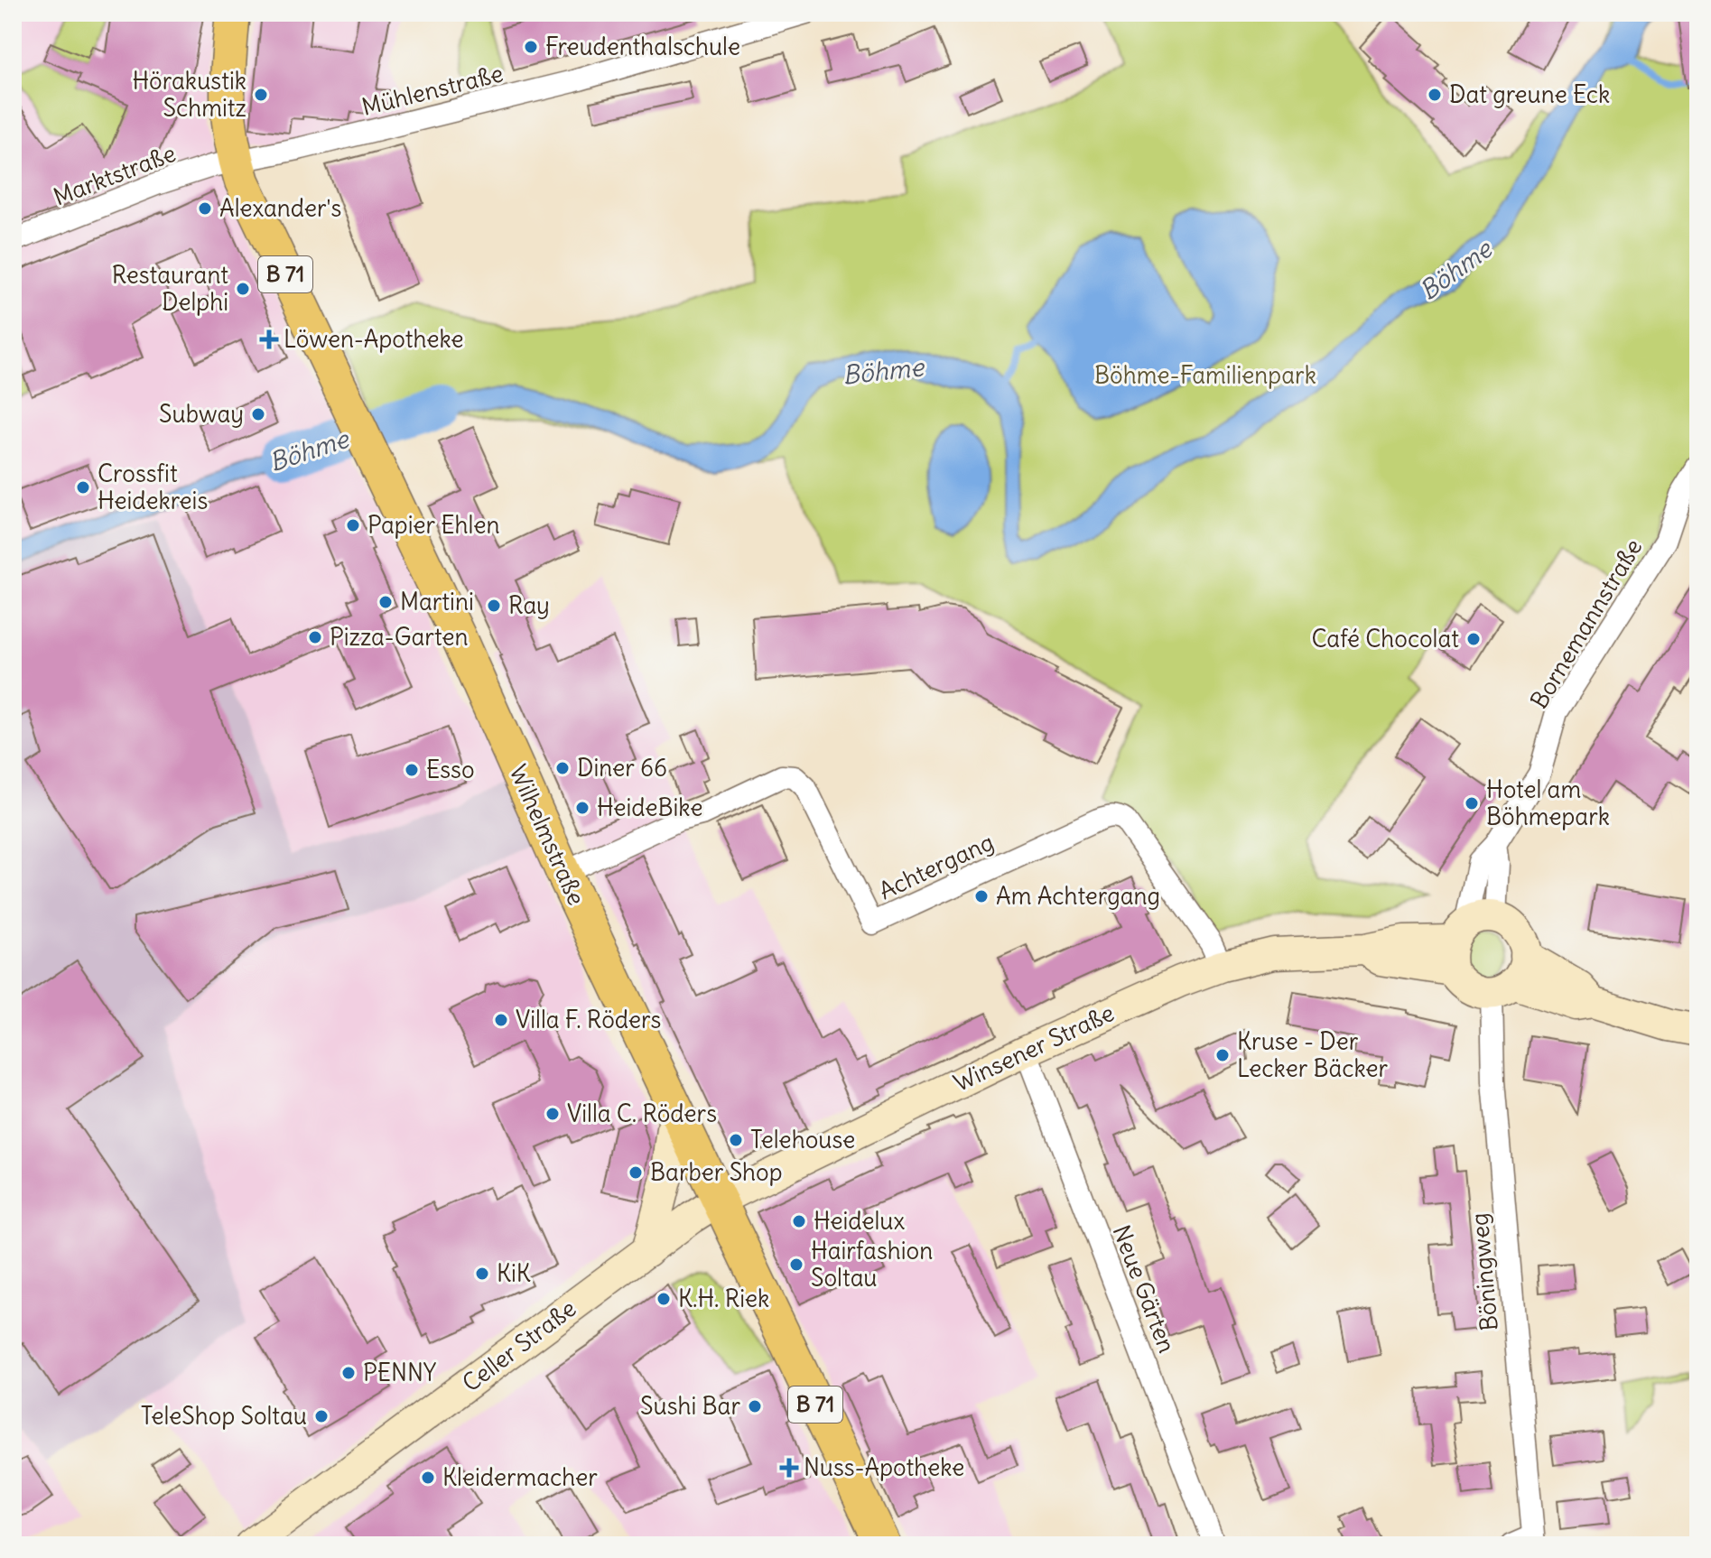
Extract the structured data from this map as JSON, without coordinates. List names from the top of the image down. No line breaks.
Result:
{"streets":{"main road":["B 71","Wilhelmstraße","Winsener Straße","Celler Straße"],"street":["Mühlenstraße","Marktstraße","Bornemannstraße","Achtergang","Böningweg","Neue Gärten"]},"crossings":[["Mühlenstraße","Marktstraße"],["Mühlenstraße","B 71"],["Mühlenstraße","Wilhelmstraße"],["Marktstraße","B 71"],["Marktstraße","Wilhelmstraße"],["B 71","Wilhelmstraße"],["B 71","Winsener Straße"],["B 71","Celler Straße"],["Bornemannstraße","Winsener Straße"],["Bornemannstraße","Böningweg"],["Wilhelmstraße","Achtergang"],["Wilhelmstraße","Winsener Straße"],["Wilhelmstraße","Celler Straße"],["Achtergang","Winsener Straße"],["Winsener Straße","Böningweg"],["Winsener Straße","Neue Gärten"],["Winsener Straße","Celler Straße"]],"water":["Böhme"],"parks":["Böhme-Familienpark"],"places":{"other":["Freudenthalschule","Hörakustik Schmitz","Dat greune Eck","Alexander's","Restaurant Delphi","Subway","Crossfit Heidekreis","Papier Ehlen","Martini","Ray","Pizza-Garten","Café Chocolat","Diner 66","Esso","Hotel am Böhmepark","HeideBike","Am Achtergang","Villa F. Röders","Kruse - Der Lecker Bäcker","Villa C. Röders","Telehouse","Barber Shop","Heidelux","Hairfashion Soltau","KiK","K.H. Riek","PENNY","Sushi Bar","TeleShop Soltau","Kleidermacher"],"health":["Löwen-Apotheke","Nuss-Apotheke"]}}
